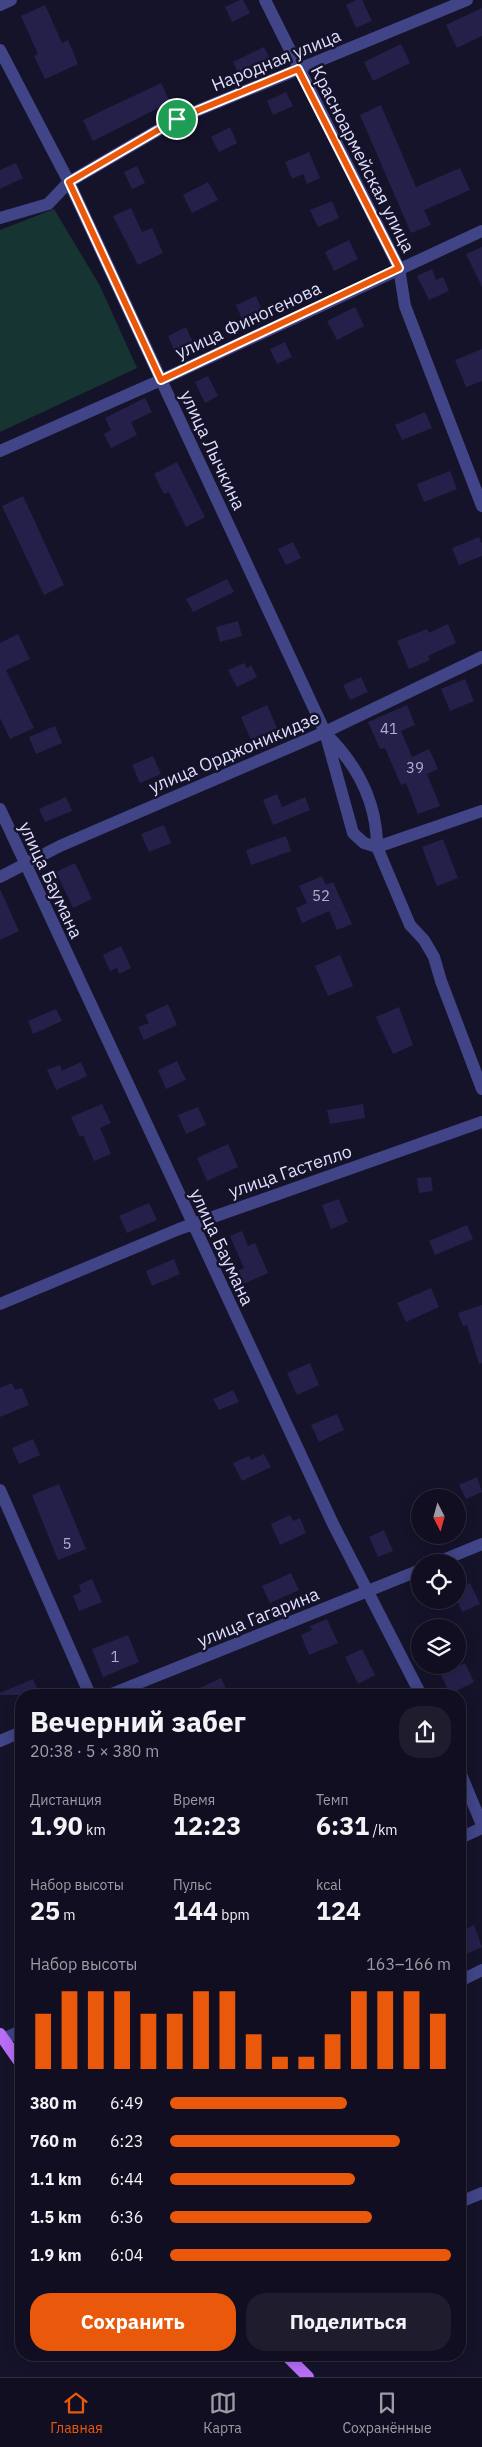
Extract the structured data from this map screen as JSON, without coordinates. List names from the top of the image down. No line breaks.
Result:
{"streets":{"street":["Народная улица","Красноармейская улица","улица Финогенова","улица Лычкина","улица Орджоникидзе","улица Баумана","улица Гастелло","улица Гагарина"]},"crossings":[["Народная улица","Красноармейская улица"],["Народная улица","улица Лычкина"],["Красноармейская улица","улица Финогенова"],["улица Финогенова","улица Лычкина"],["улица Лычкина","улица Орджоникидзе"],["улица Орджоникидзе","улица Баумана"],["улица Баумана","улица Гастелло"],["улица Баумана","улица Гагарина"]],"house_numbers":["41","39","52","5","1"],"north":"bottom","page":{"heading":["Вечерний забег","20:38 · 5 × 380 m"],"stats":[["Дистанция","1.90 km"],["Время","12:23"],["Темп","6:31 /km"],["Набор высоты","25 m"],["Пульс","144 bpm"],["kcal","124"]],"chart":["Набор высоты","163–166 m"],"list":[{"name":"380 m","note":"6:49"},{"name":"760 m","note":"6:23"},{"name":"1.1 km","note":"6:44"},{"name":"1.5 km","note":"6:36"},{"name":"1.9 km","note":"6:04"}],"buttons":["Сохранить","Поделиться"],"tabs":["Главная","Карта","Сохранённые"]}}
